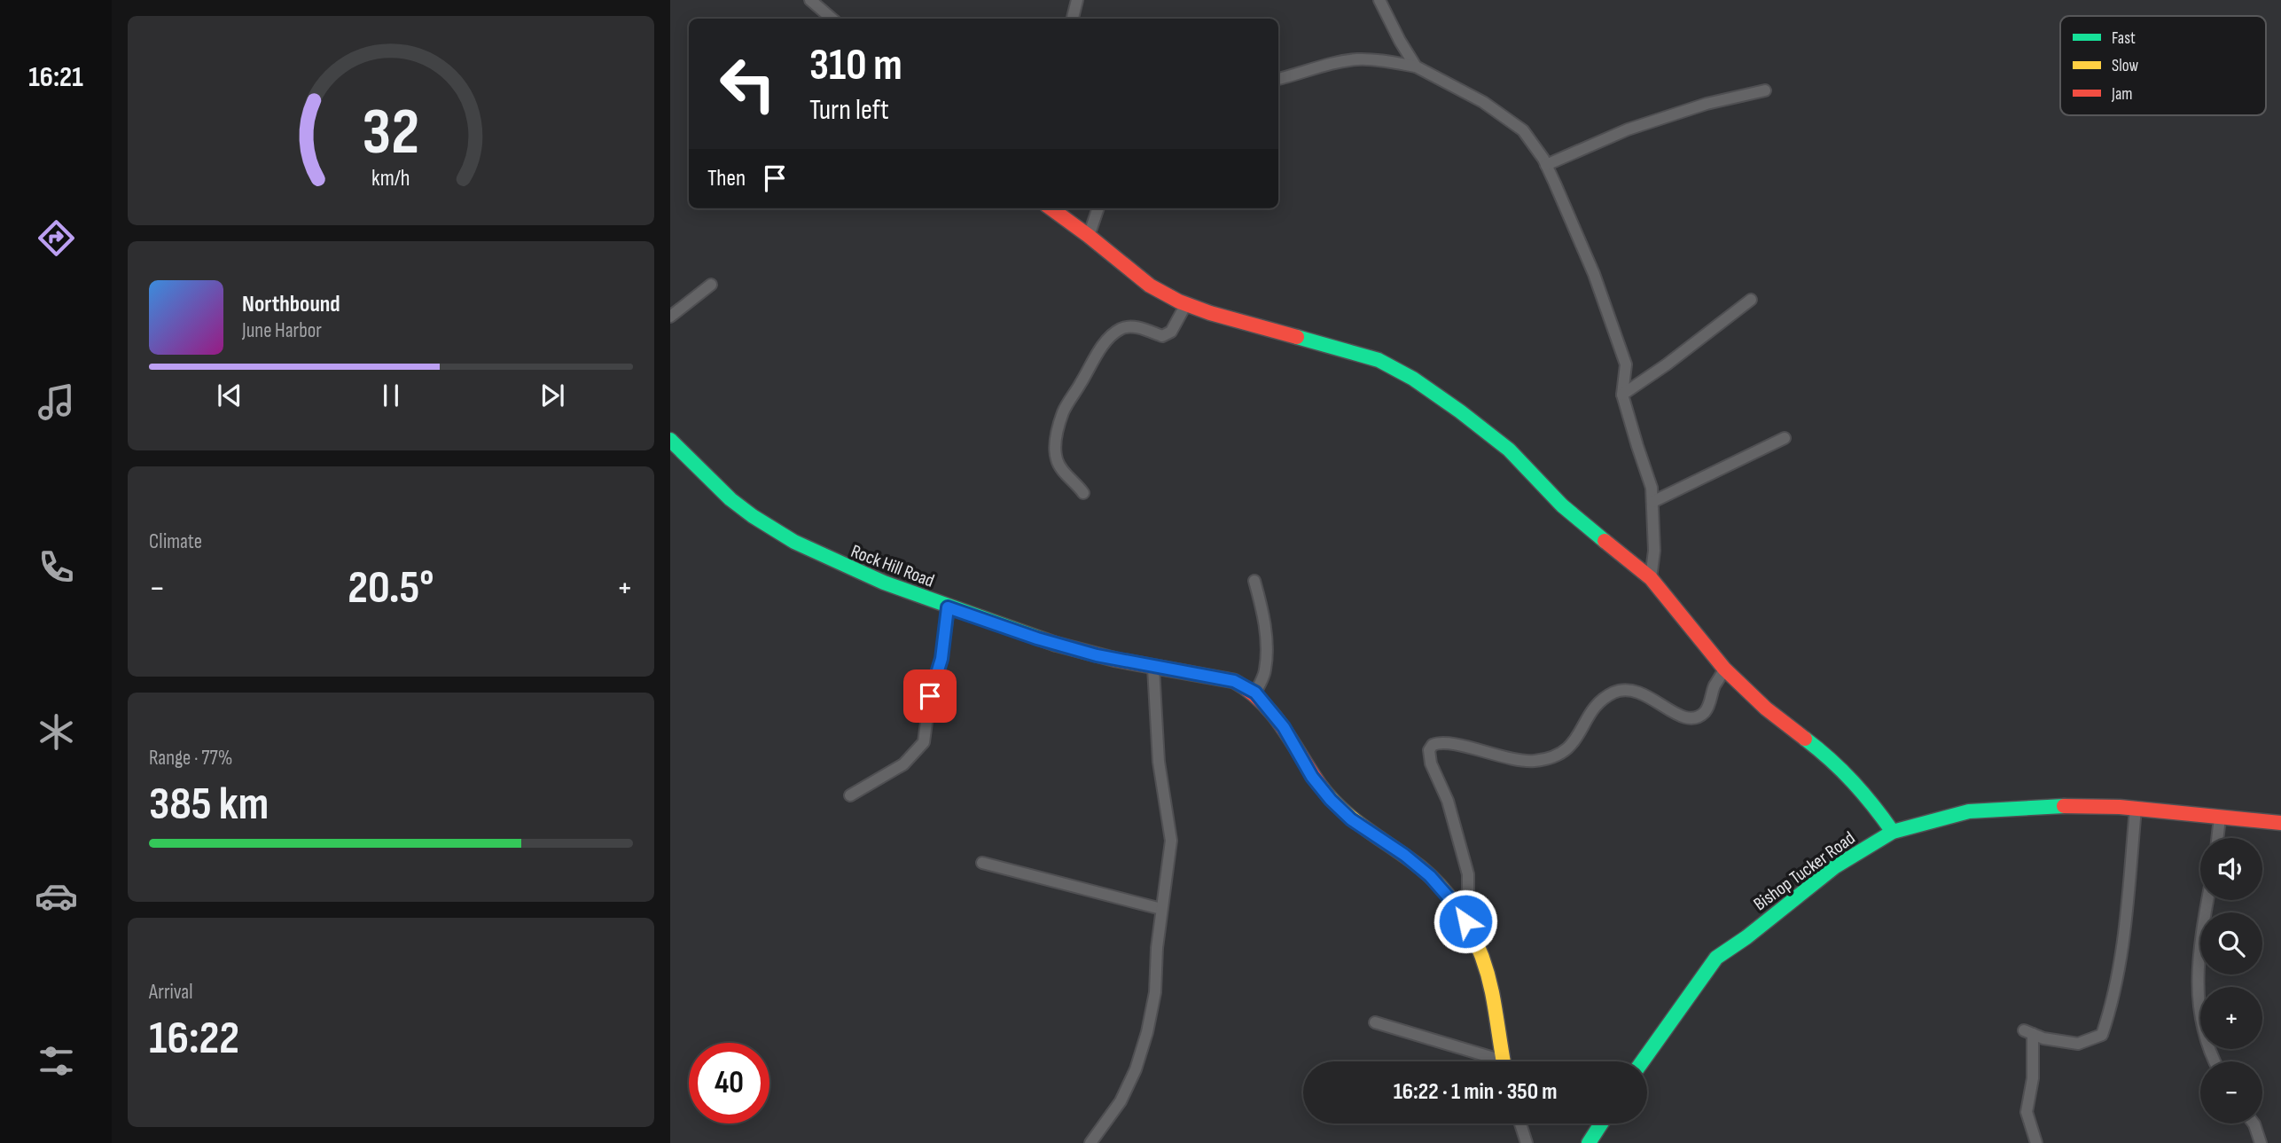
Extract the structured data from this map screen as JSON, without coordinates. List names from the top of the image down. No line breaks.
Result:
{"streets":{"street":["Rock Hill Road","Bishop Tucker Road"]},"legend":["Fast","Slow","Jam"],"page":{"tabs":"16:21","turn":["310 m","Turn left"],"then":"Then","song":["Northbound","June Harbor"],"tile":["Climate",["Range · 77%","385 km"],["Arrival","16:22"]],"heat":["−","20.5°","+"],"map_buttons":["+","−"],"limit":"40","trip":"16:22 · 1 min · 350 m","gauge":["32","km/h"]}}
